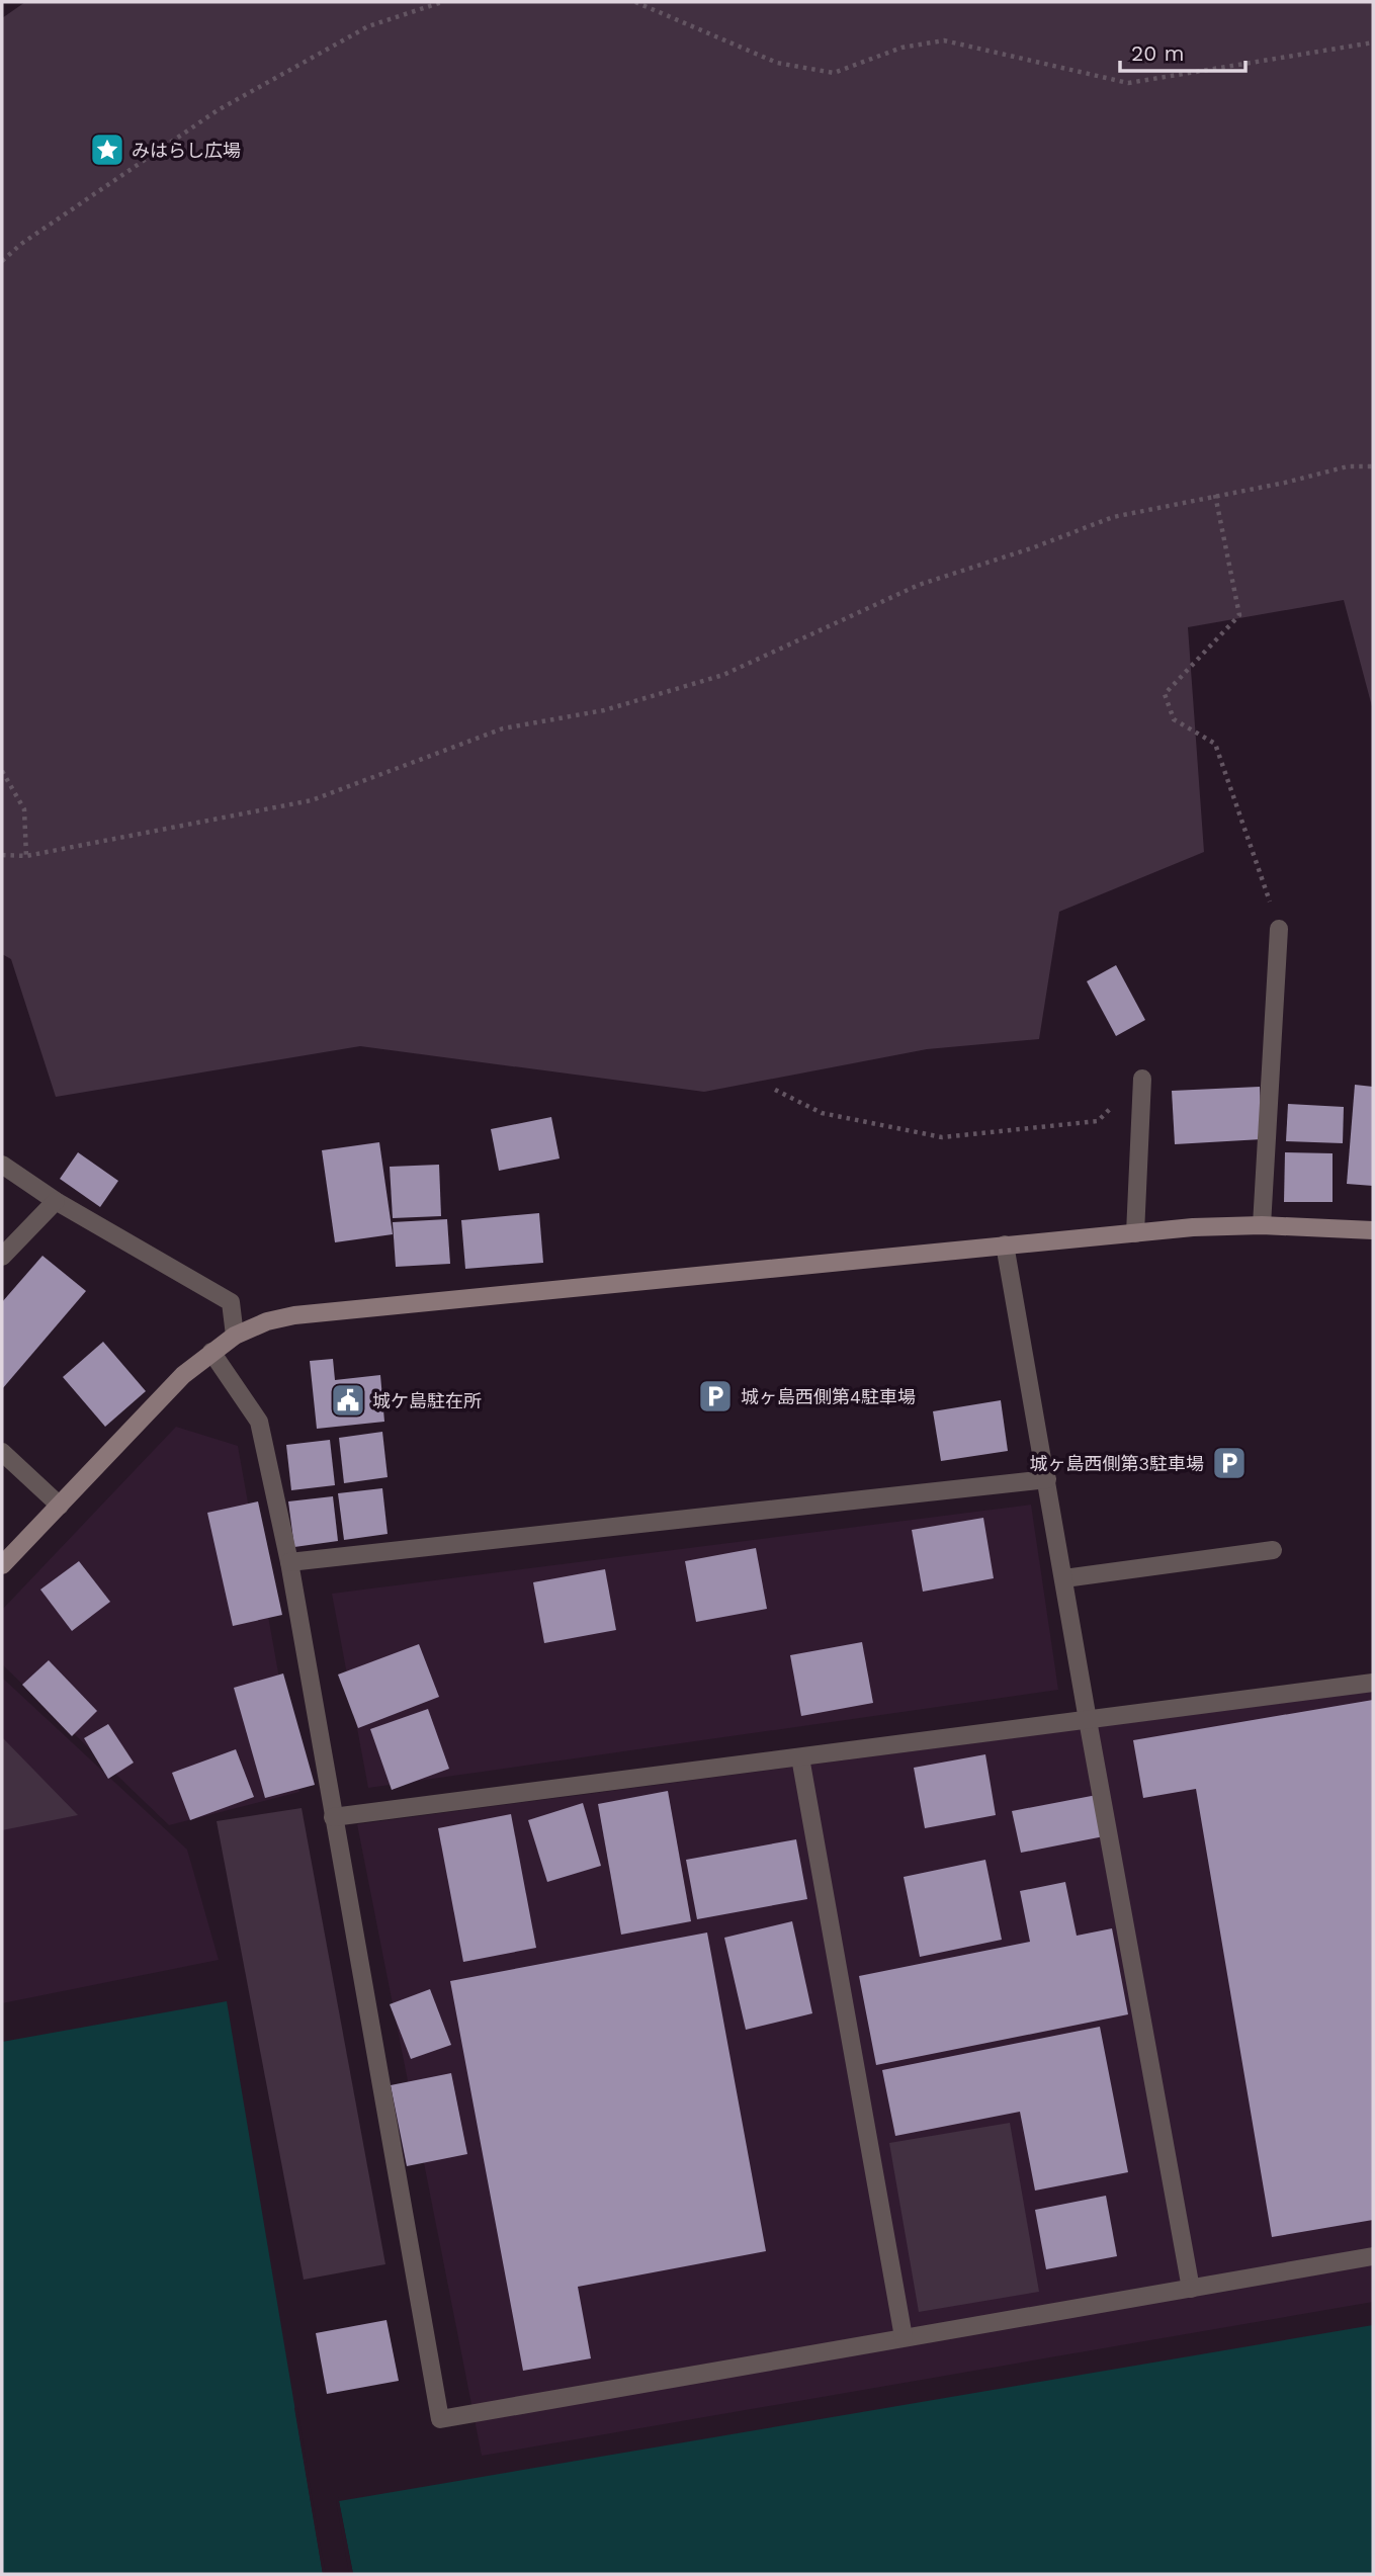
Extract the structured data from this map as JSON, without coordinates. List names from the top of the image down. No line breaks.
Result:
{"places":{"place":["みはらし広場"],"parking":["城ヶ島西側第4駐車場","城ヶ島西側第3駐車場"],"public building":["城ケ島駐在所"]},"scale_bar":"20 m"}
